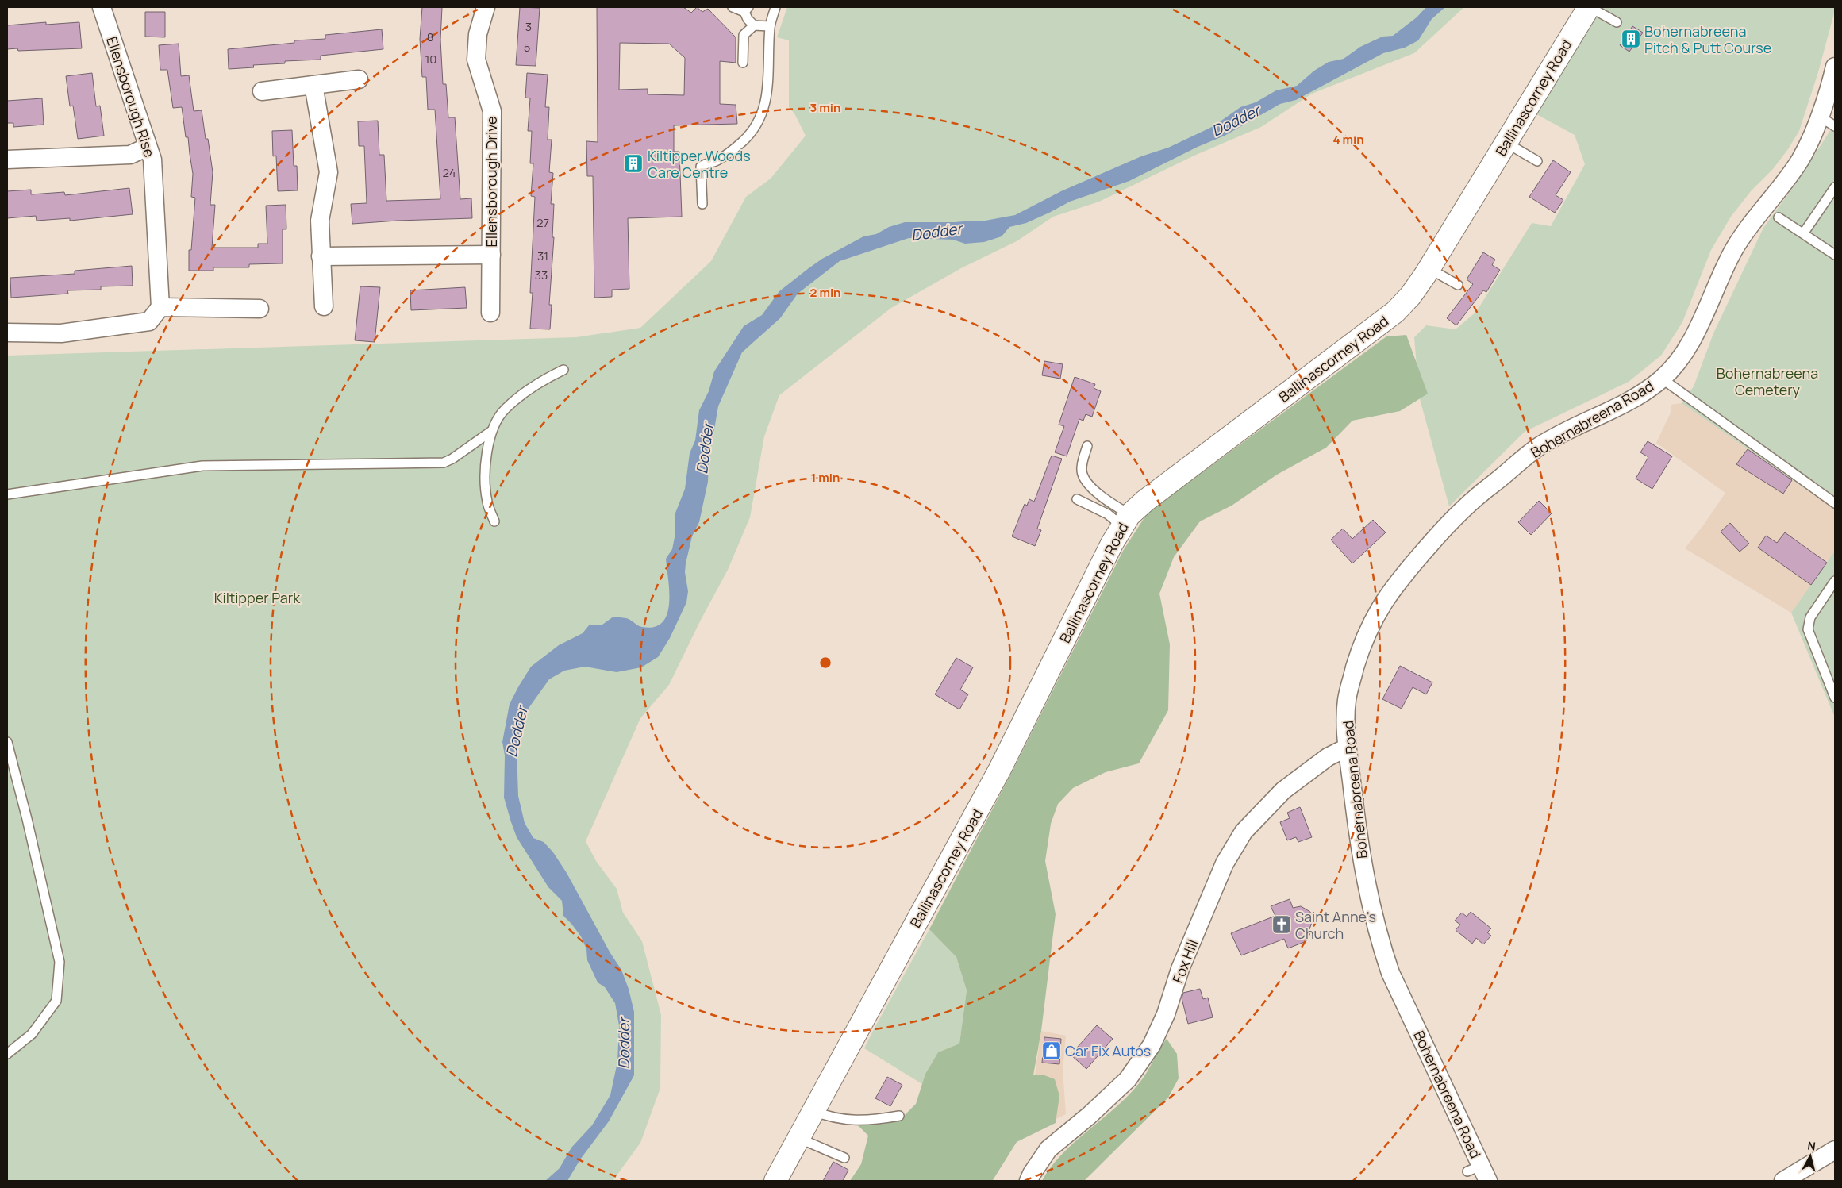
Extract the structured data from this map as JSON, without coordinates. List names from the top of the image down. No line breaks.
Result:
{"streets":{"main road":["Ballinascorney Road"],"street":["Ellensborough Rise","Ellensborough Drive","Bohernabreena Road","Fox Hill"]},"crossings":[["Bohernabreena Road","Fox Hill"]],"water":["Dodder"],"parks":["Bohernabreena Cemetery","Kiltipper Park"],"places":{"building":["Bohernabreena Pitch & Putt Course","Kiltipper Woods Care Centre"],"church":["Saint Anne's Church"],"shop":["Car Fix Autos"]},"house_numbers":["3","8","5","10","24","27","31","33"],"north":"top","rings":["3 min","4 min","2 min","1 min"]}
